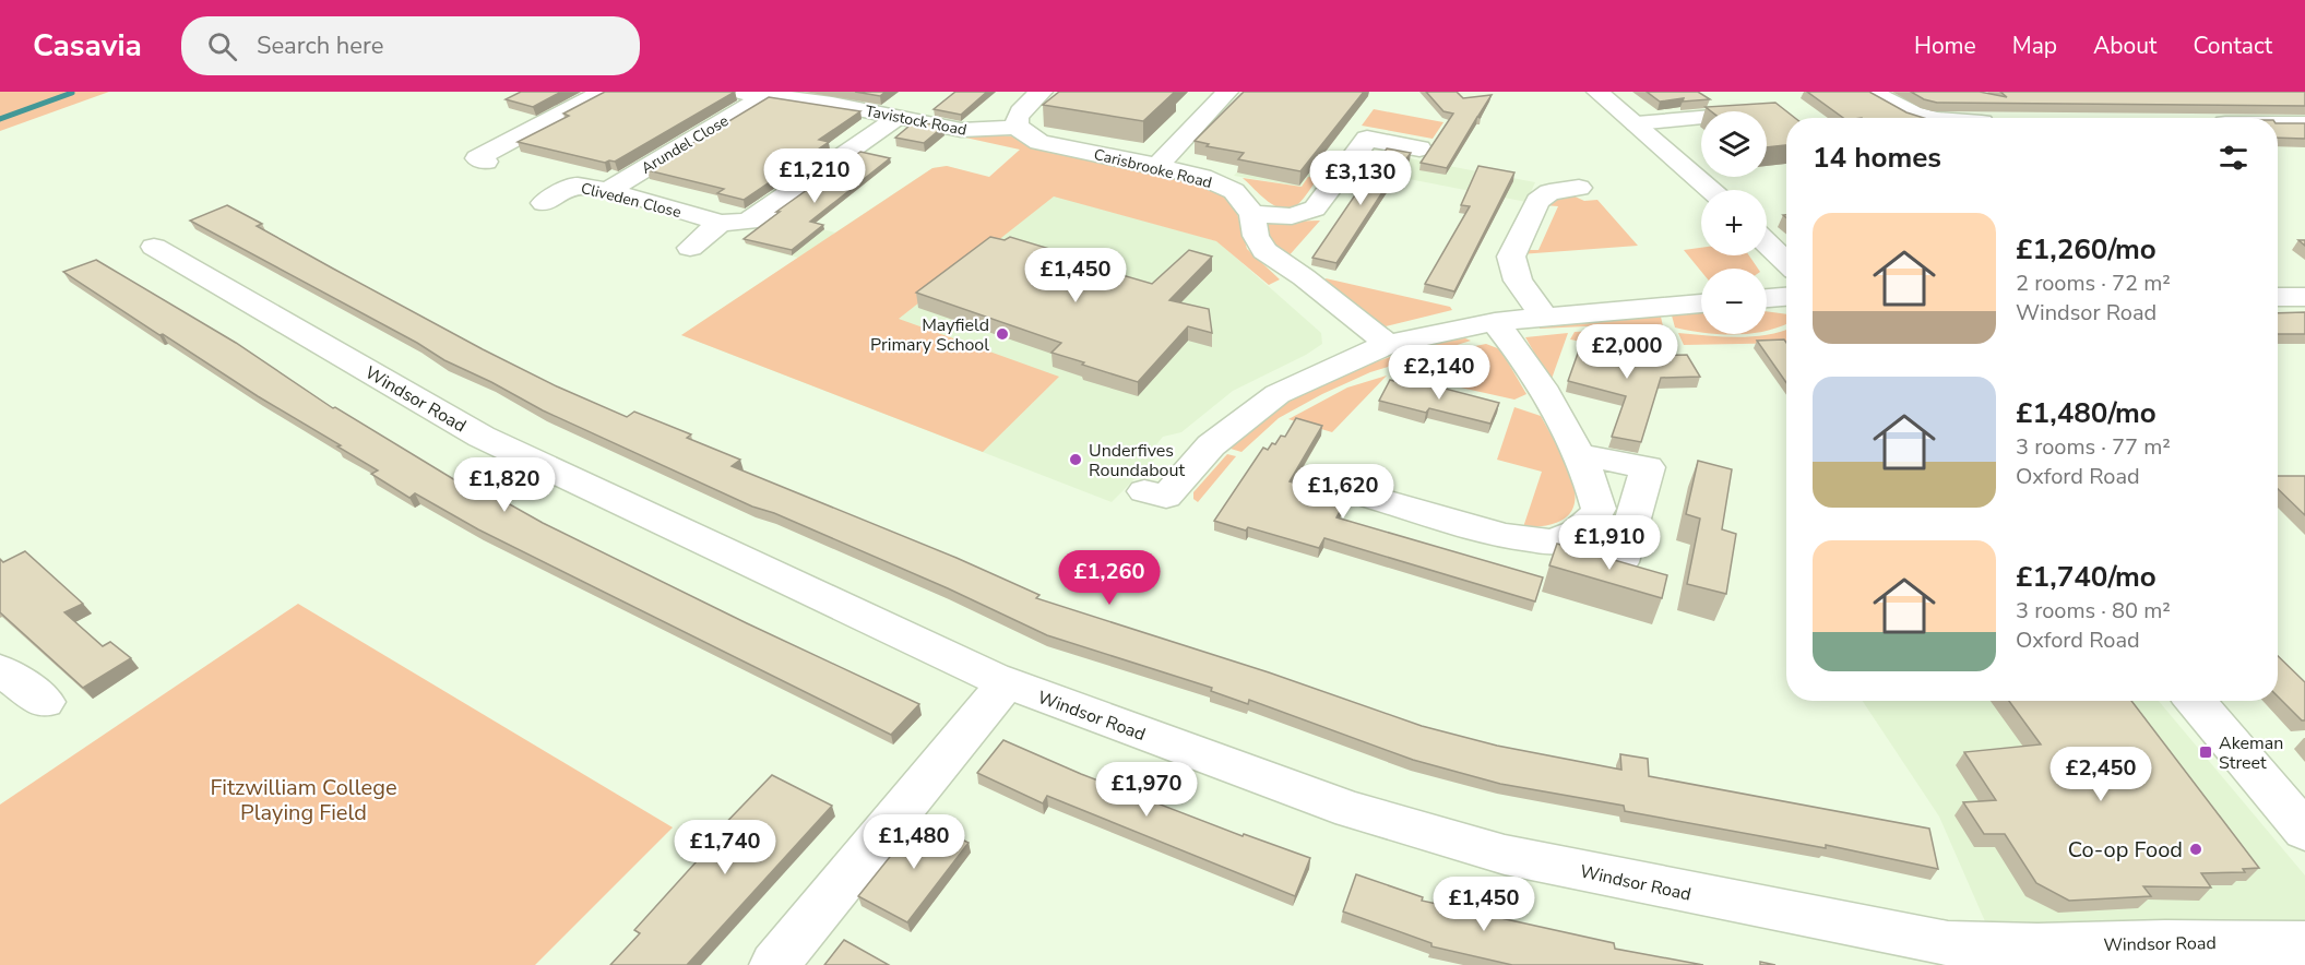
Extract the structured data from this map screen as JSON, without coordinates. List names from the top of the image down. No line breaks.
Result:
{"streets":{"street":["Tavistock Road","Arundel Close","Carisbrooke Road","Cliveden Close","Windsor Road"]},"crossings":[["Tavistock Road","Arundel Close"],["Tavistock Road","Carisbrooke Road"],["Tavistock Road","Cliveden Close"],["Arundel Close","Cliveden Close"]],"parks":["Fitzwilliam College Playing Field"],"places":{"other":["Mayfield Primary School","Underfives Roundabout","Co-op Food"],"transit":["Akeman Street"]},"page":{"header":"Casavia","search":"Search here","nav":["Home","Map","About","Contact"],"map_buttons":["+","−"],"heading":"14 homes","price":["£1,210","£3,130","£1,450","£2,000","£2,140","£1,820","£1,620","£1,910","£1,260","£2,450","£1,970","£1,480","£1,740","£1,450"],"list":[{"name":"£1,260/mo","note":"2 rooms · 72 m² · Windsor Road"},{"name":"£1,480/mo","note":"3 rooms · 77 m² · Oxford Road"},{"name":"£1,740/mo","note":"3 rooms · 80 m² · Oxford Road"}]}}
